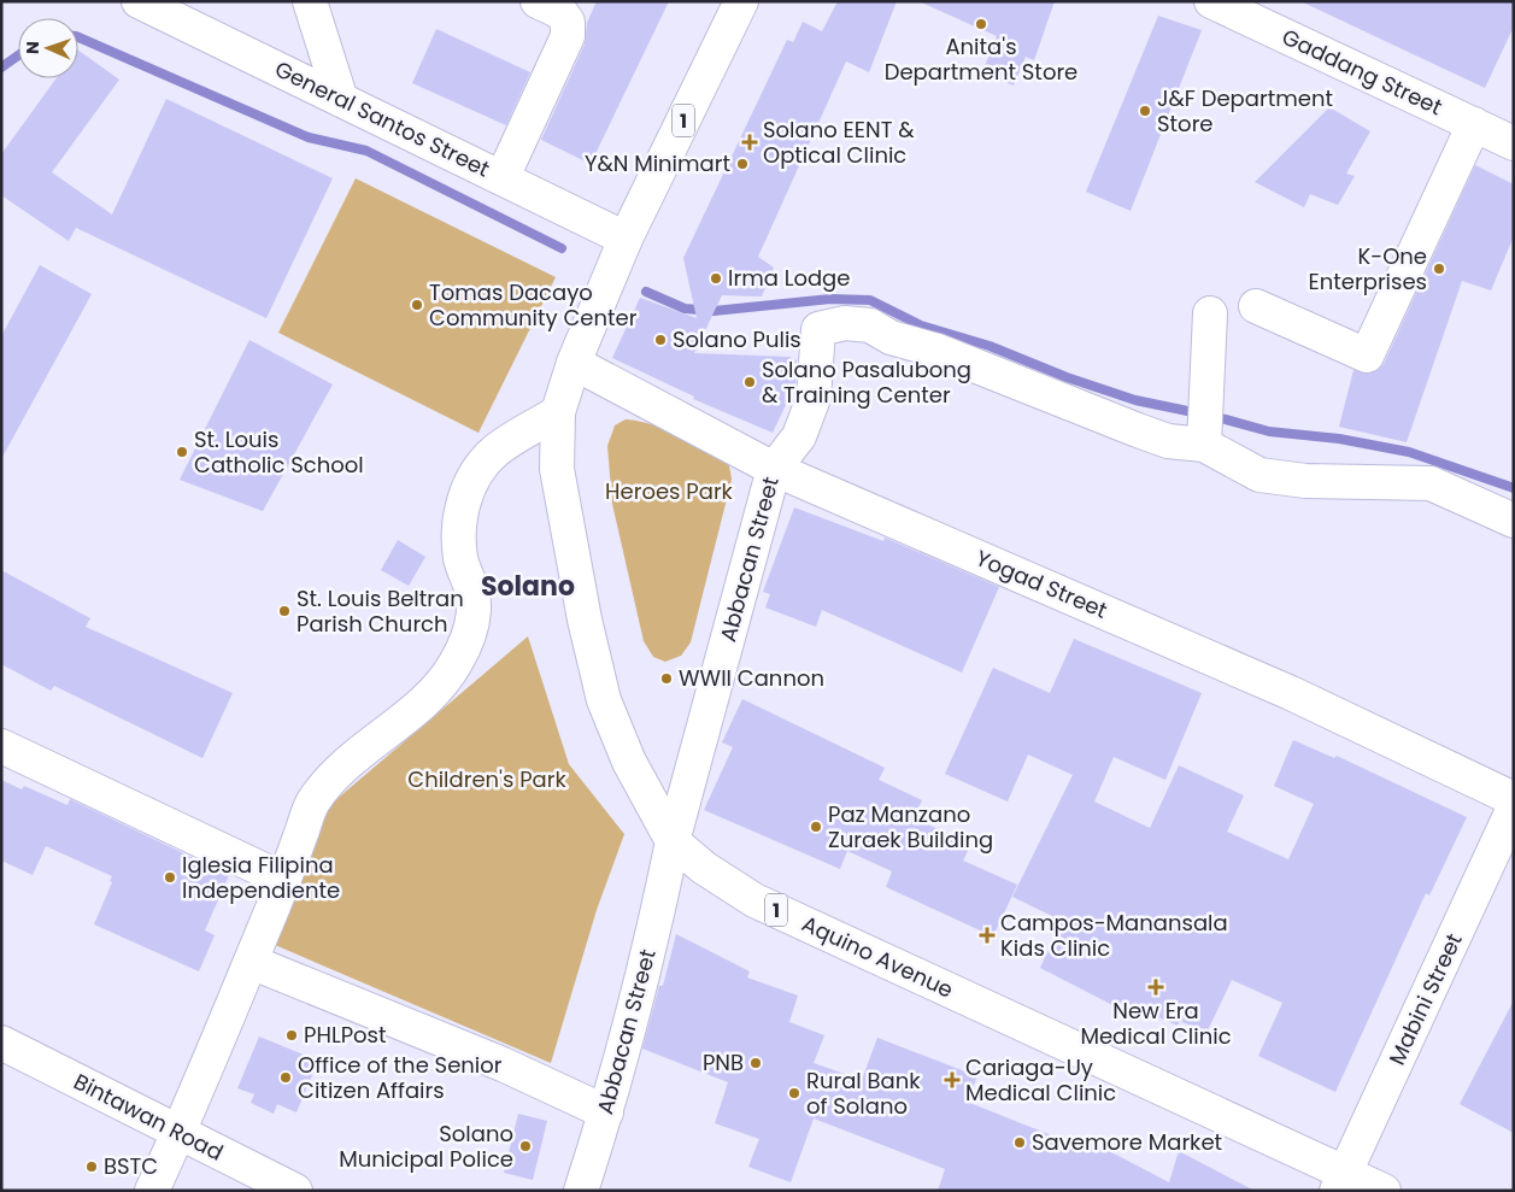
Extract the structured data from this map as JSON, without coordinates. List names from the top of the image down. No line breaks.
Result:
{"streets":{"street":["Gaddang Street","General Santos Street","1","Abbacan Street","Yogad Street","Aquino Avenue","Mabini Street","Bintawan Road"]},"crossings":[["General Santos Street","1"],["1","Yogad Street"],["1","Aquino Avenue"],["Abbacan Street","Yogad Street"],["Abbacan Street","Aquino Avenue"],["Yogad Street","Aquino Avenue"],["Aquino Avenue","Mabini Street"]],"districts":["Solano"],"parks":["Heroes Park","Children's Park"],"places":{"other":["Anita's Department Store","J&F Department Store","Y&N Minimart","K-One Enterprises","Irma Lodge","Tomas Dacayo Community Center","Solano Pulis","Solano Pasalubong & Training Center","St. Louis Catholic School","St. Louis Beltran Parish Church","WWII Cannon","Paz Manzano Zuraek Building","Iglesia Filipina Independiente","PHLPost","PNB","Office of the Senior Citizen Affairs","Rural Bank of Solano","Savemore Market","Solano Municipal Police","BSTC"],"health":["Solano EENT & Optical Clinic","Campos-Manansala Kids Clinic","New Era Medical Clinic","Cariaga-Uy Medical Clinic"]},"north":"left"}
